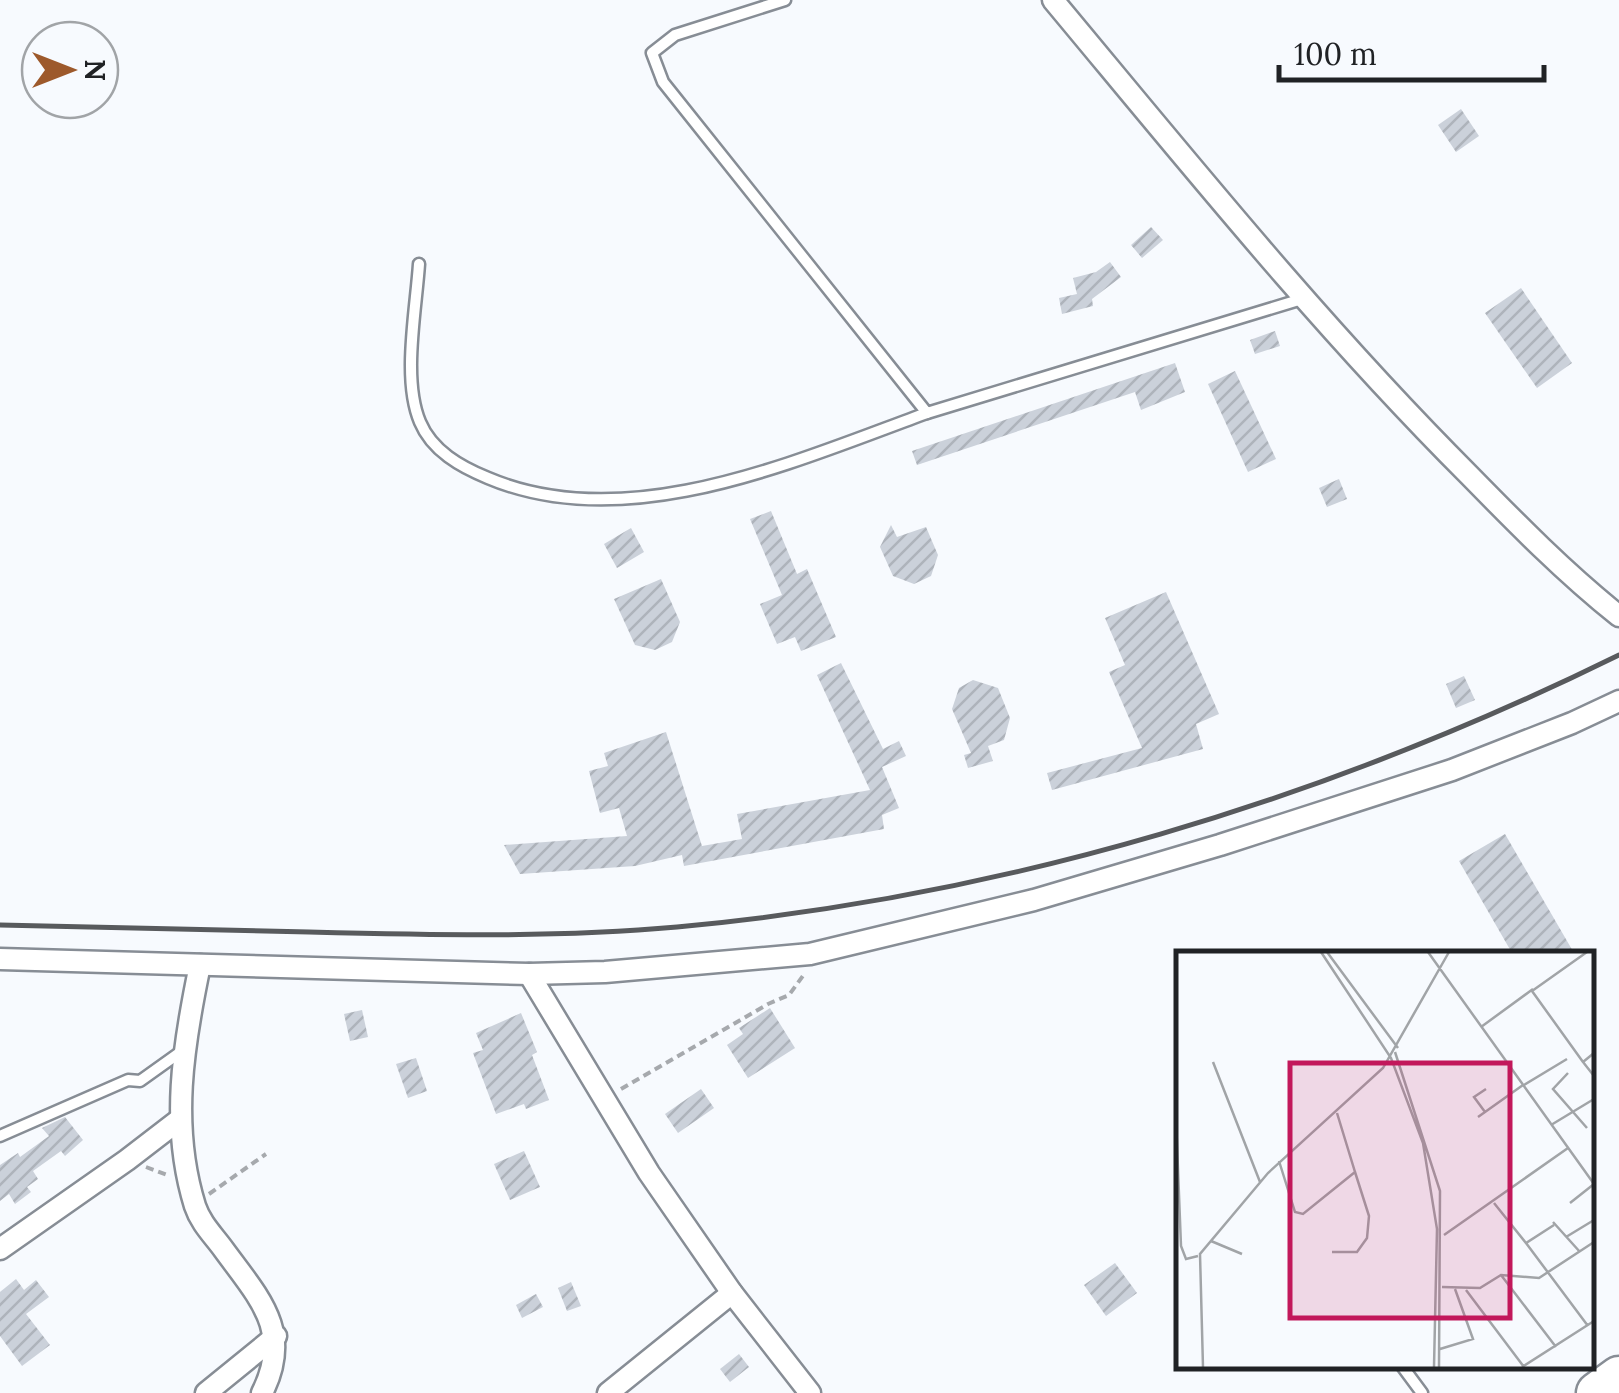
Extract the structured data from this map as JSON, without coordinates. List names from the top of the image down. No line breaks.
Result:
{"scale_bar":"100 m","north":"right"}
